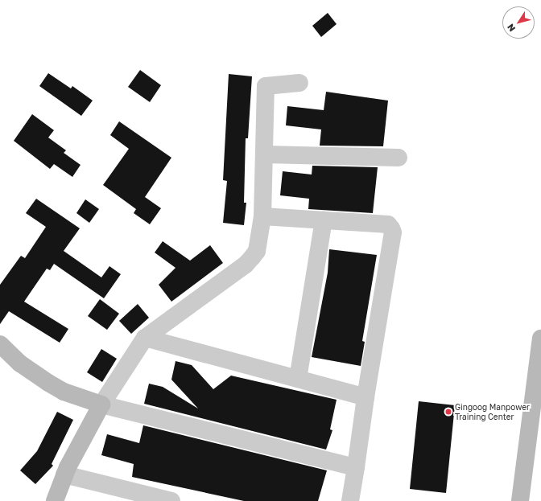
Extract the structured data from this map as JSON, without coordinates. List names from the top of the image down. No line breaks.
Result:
{"places":["Gingoog Manpower Training Center"],"north":"bottom left"}
